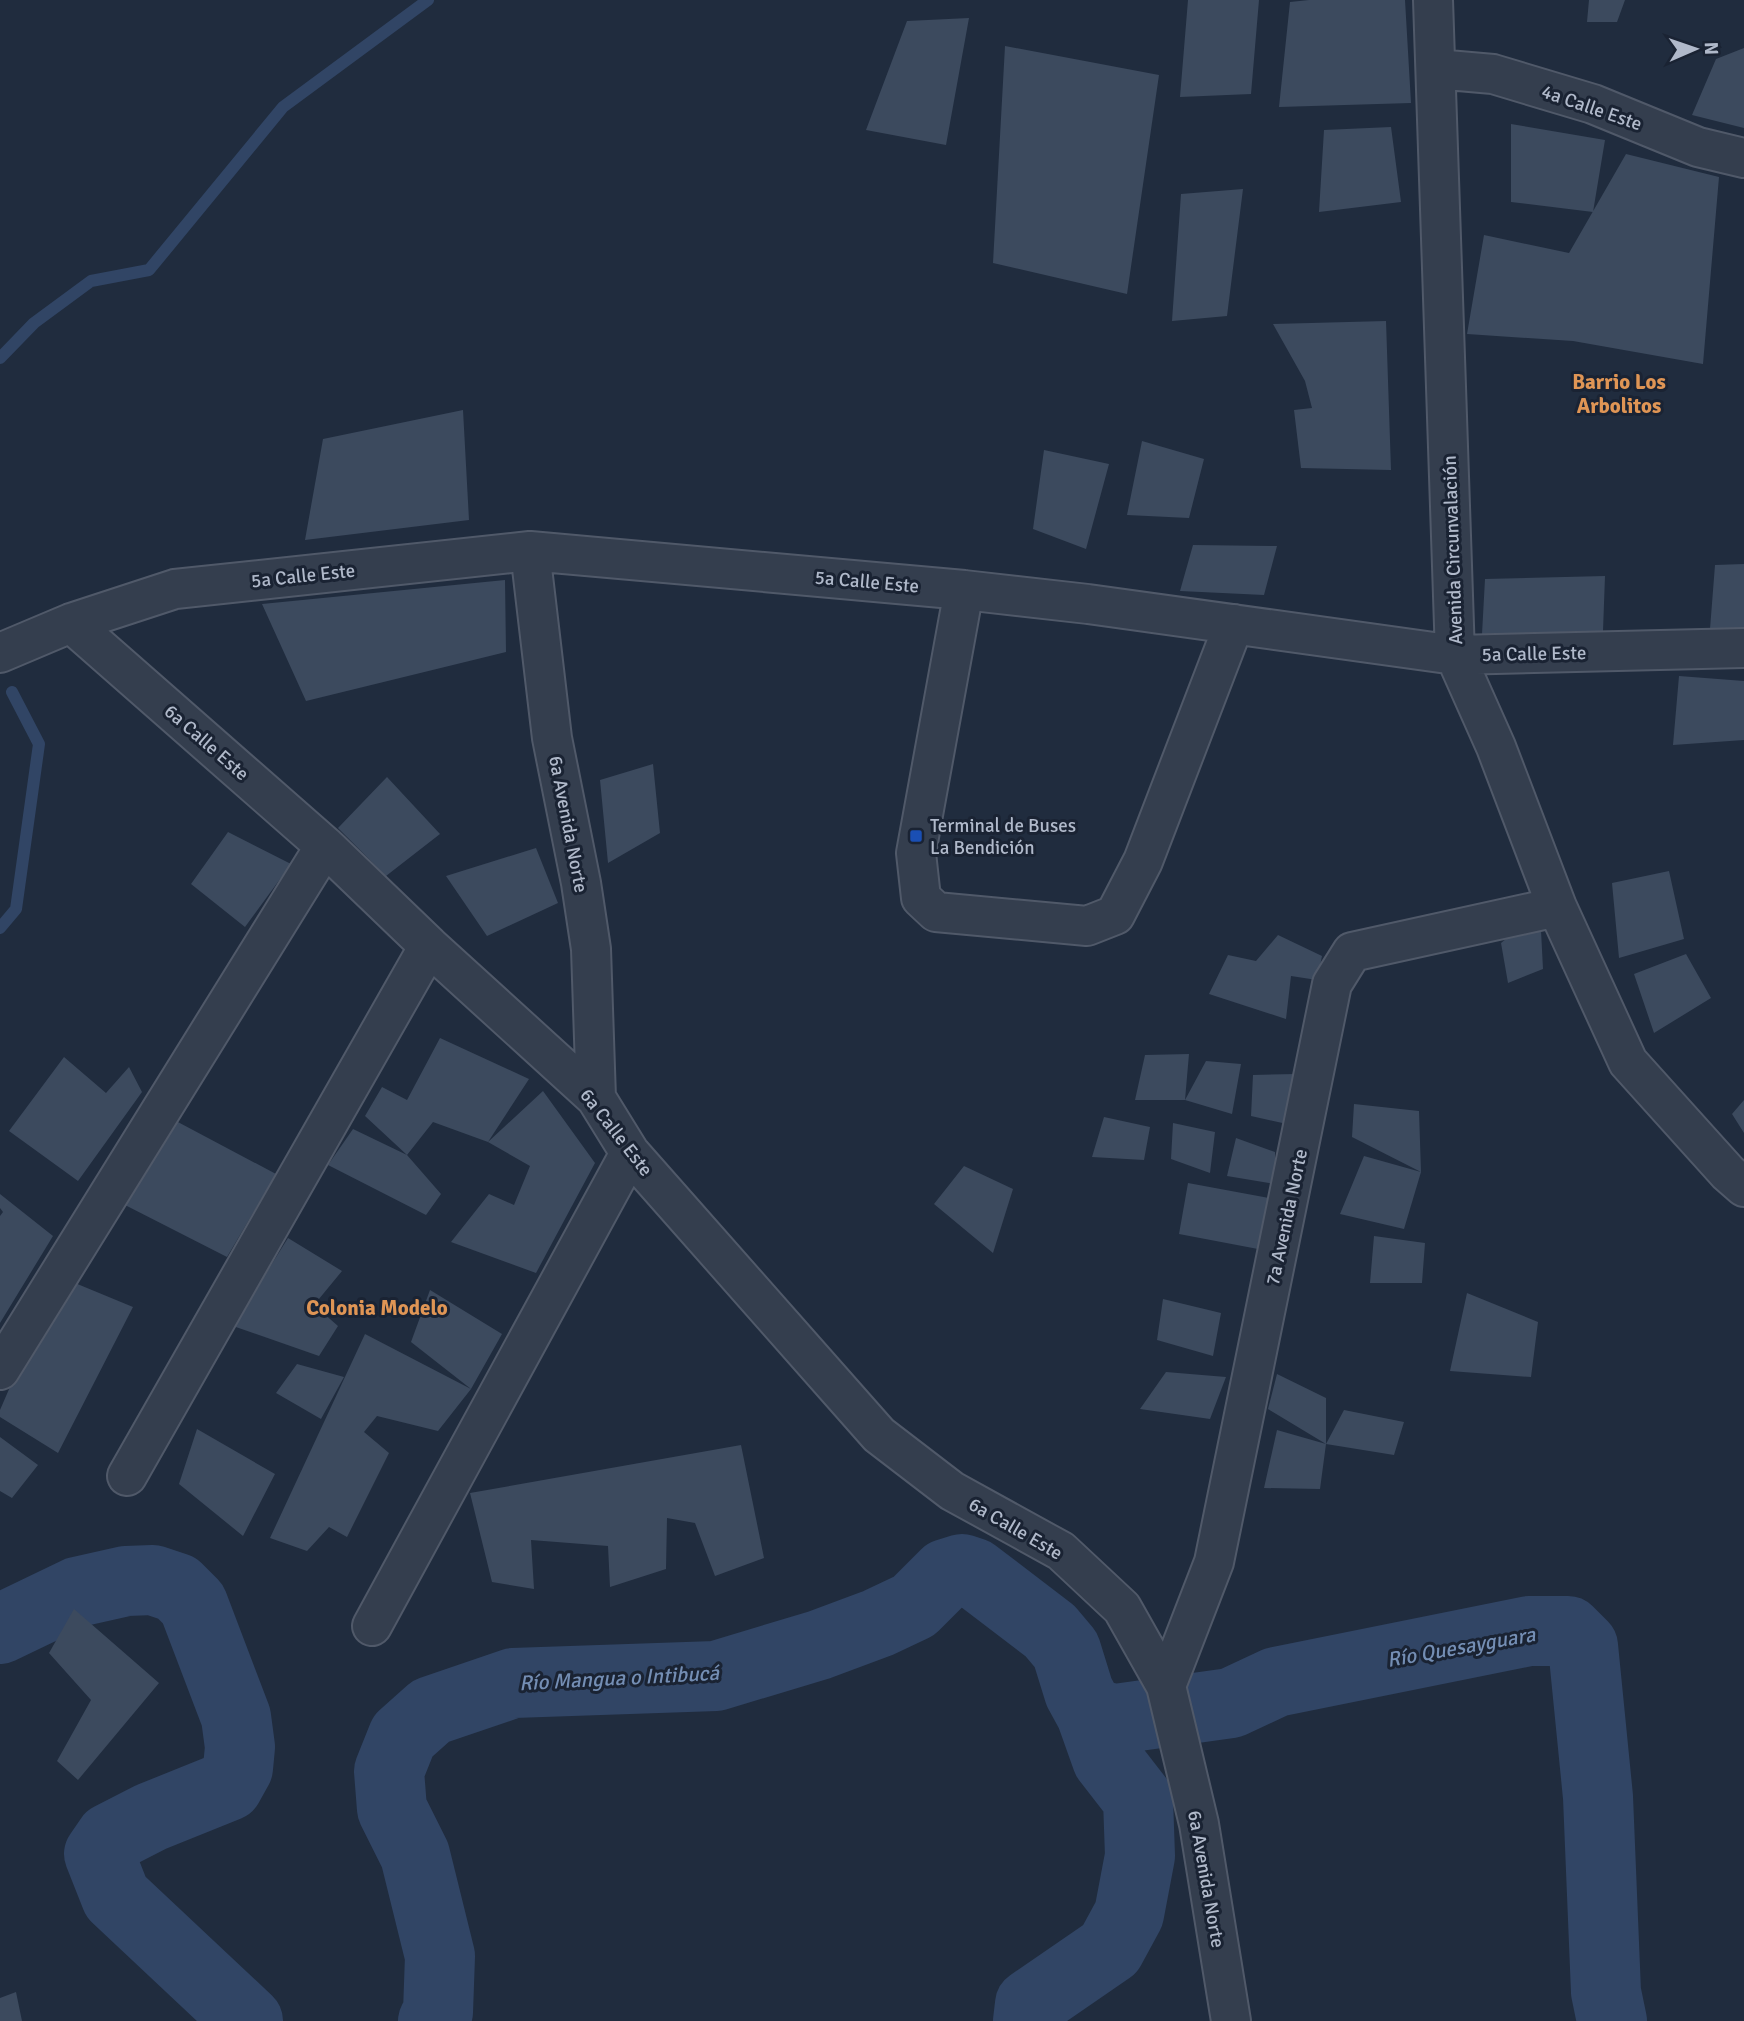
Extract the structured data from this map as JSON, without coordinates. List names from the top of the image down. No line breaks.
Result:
{"streets":{"street":["4a Calle Este","Avenida Circunvalación","5a Calle Este","6a Calle Este","6a Avenida Norte","7a Avenida Norte"]},"crossings":[["4a Calle Este","Avenida Circunvalación"],["Avenida Circunvalación","5a Calle Este"],["Avenida Circunvalación","7a Avenida Norte"],["5a Calle Este","6a Calle Este"],["5a Calle Este","6a Avenida Norte"],["6a Calle Este","6a Avenida Norte"],["6a Calle Este","7a Avenida Norte"]],"districts":["Barrio Los Arbolitos","Colonia Modelo"],"water":["Río Quesayguara","Río Mangua o Intibucá"],"places":{"transit":["Terminal de Buses La Bendición"]},"north":"right"}
